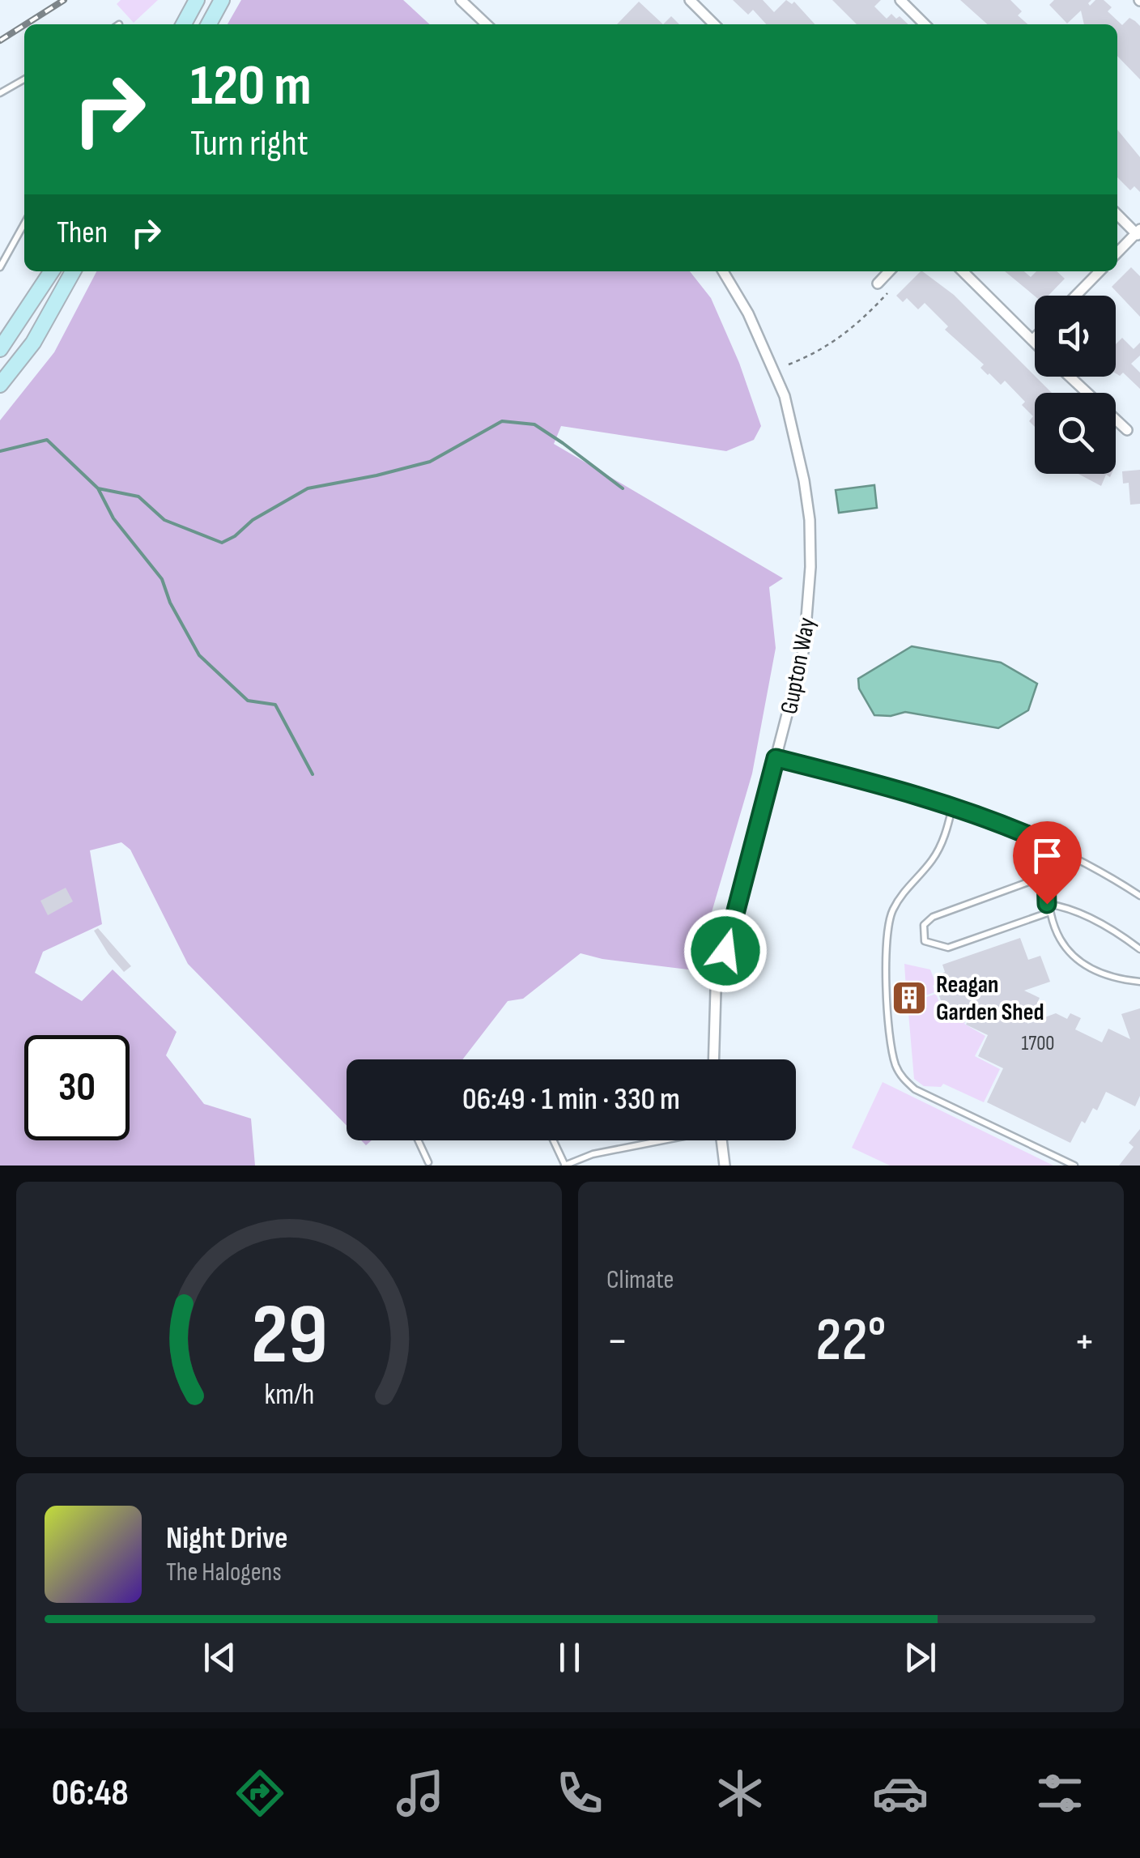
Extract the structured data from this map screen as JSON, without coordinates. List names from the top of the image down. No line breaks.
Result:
{"streets":{"street":["Gupton Way"]},"places":{"building":["Reagan Garden Shed"]},"house_numbers":["1700"],"page":{"turn":["120 m","Turn right"],"then":"Then","limit":"30","trip":"06:49 · 1 min · 330 m","tile":"Climate","heat":["−","22°","+"],"song":["Night Drive","The Halogens"],"tabs":"06:48","gauge":["29","km/h"]}}
